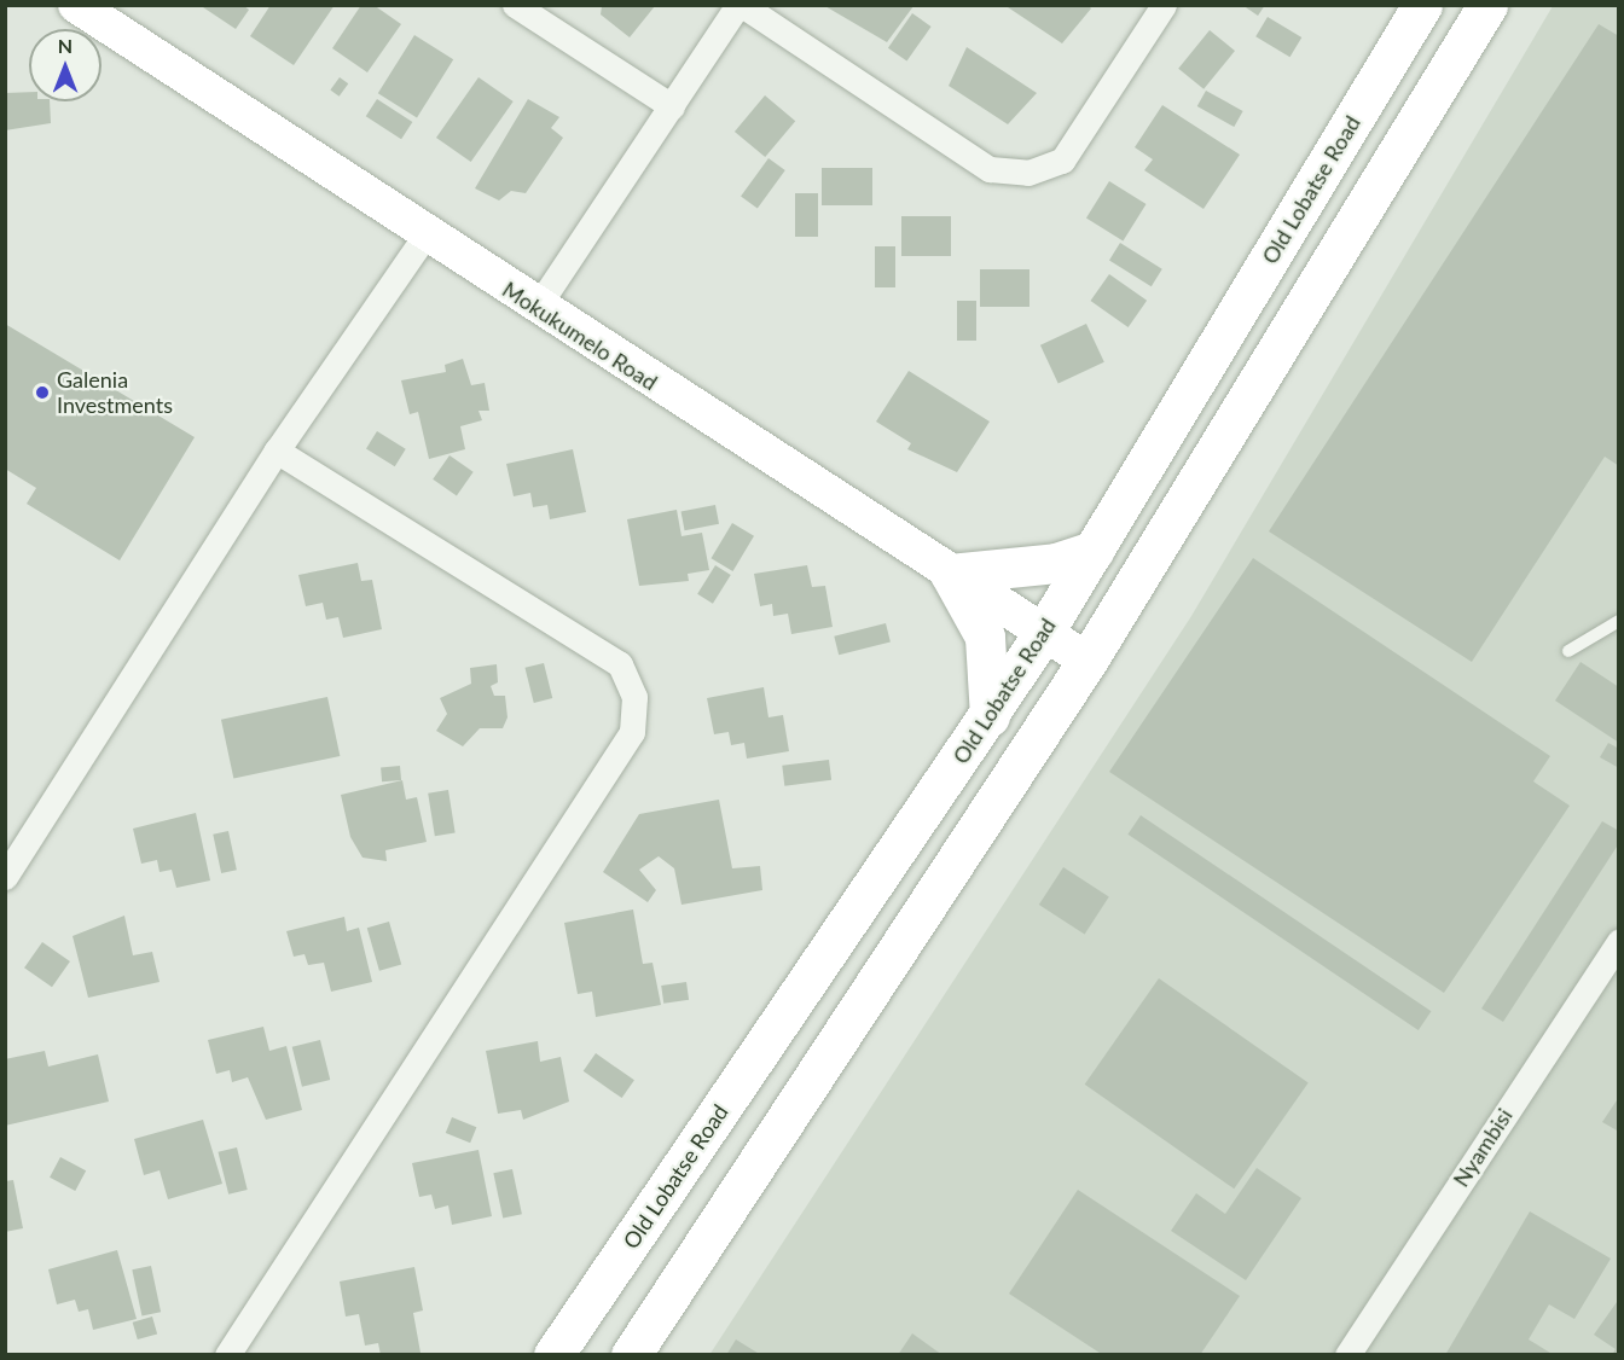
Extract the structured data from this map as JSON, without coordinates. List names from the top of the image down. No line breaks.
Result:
{"streets":{"main road":["Old Lobatse Road"],"street":["Mokukumelo Road","Nyambisi"]},"crossings":[["Old Lobatse Road","Mokukumelo Road"]],"places":["Galenia Investments"],"north":"top"}
